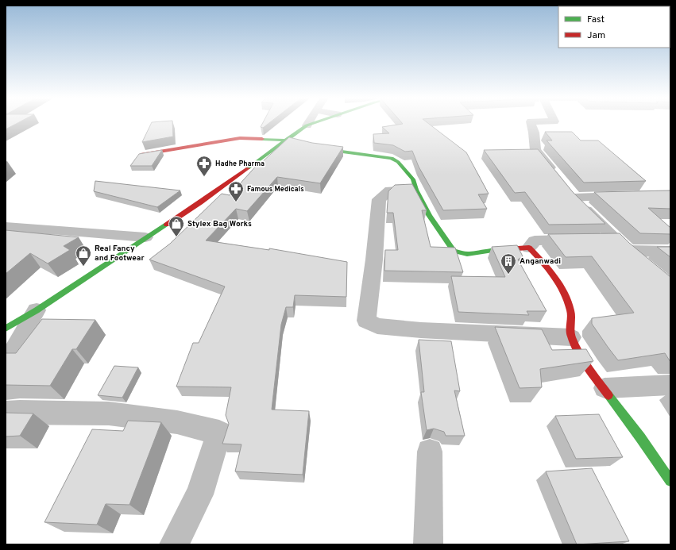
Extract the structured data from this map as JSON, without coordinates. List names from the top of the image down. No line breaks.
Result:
{"places":{"pharmacy":["Hadhe Pharma","Famous Medicals"],"shop":["Stylex Bag Works","Real Fancy and Footwear"],"building":["Anganwadi"]},"legend":["Fast","Jam"]}
